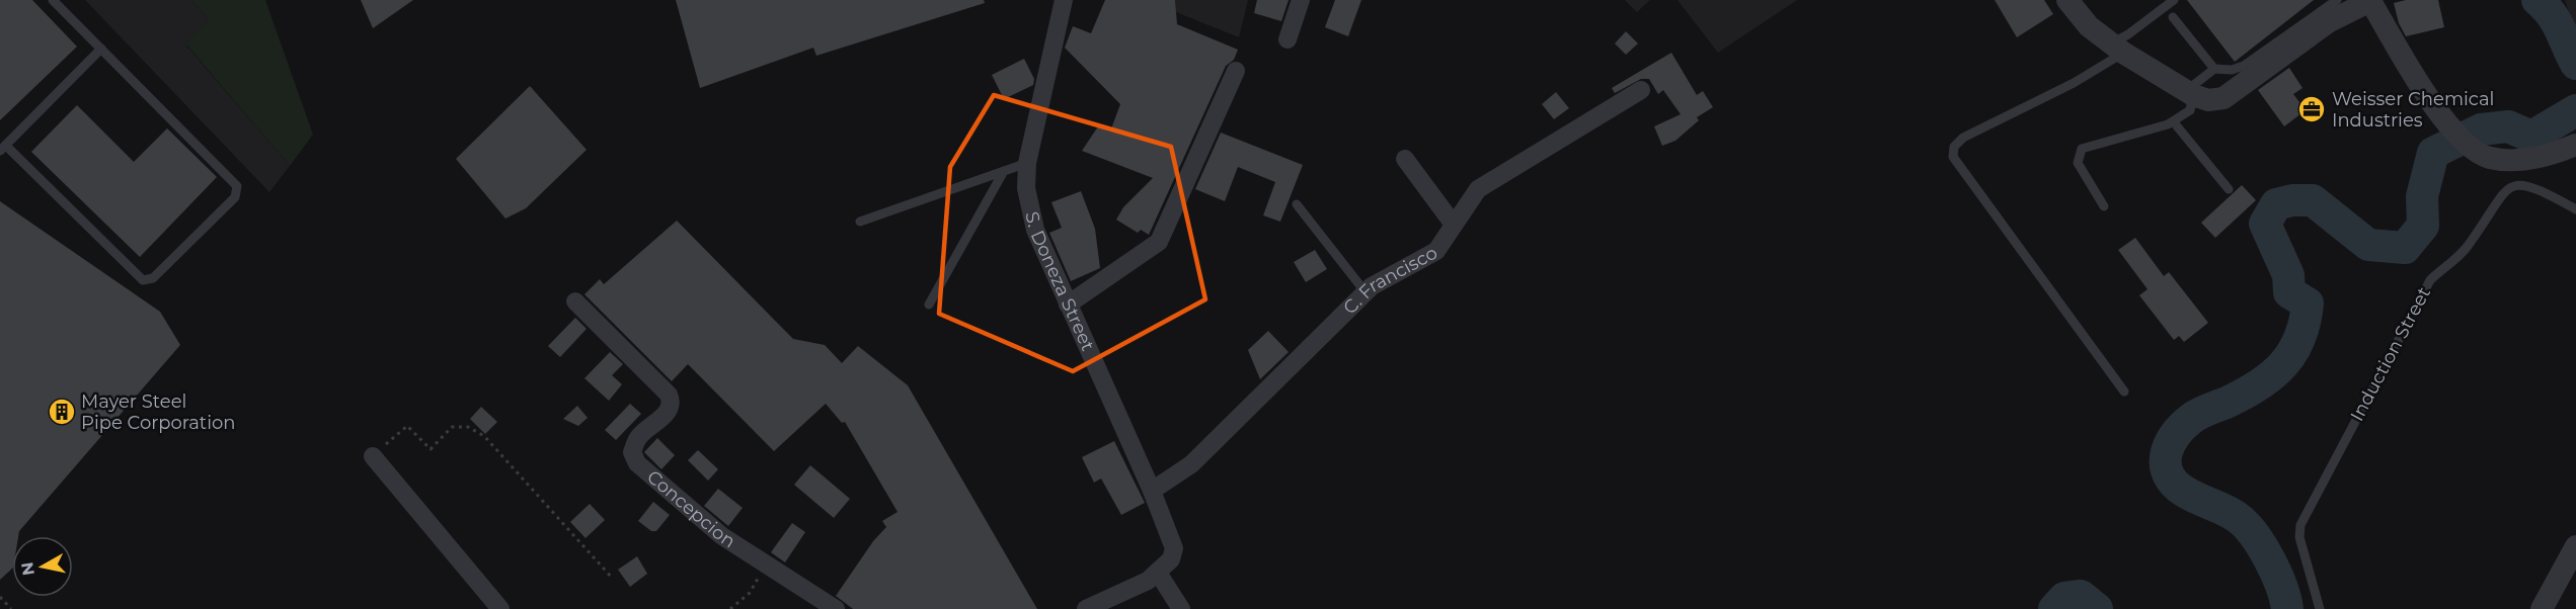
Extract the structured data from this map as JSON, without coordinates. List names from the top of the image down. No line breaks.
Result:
{"streets":{"street":["S. Doneza Street","C. Francisco","Concepcion"],"lane":["Induction Street"]},"crossings":[["S. Doneza Street","C. Francisco"]],"places":{"office":["Weisser Chemical Industries"],"building":["Mayer Steel Pipe Corporation"]},"north":"left"}
